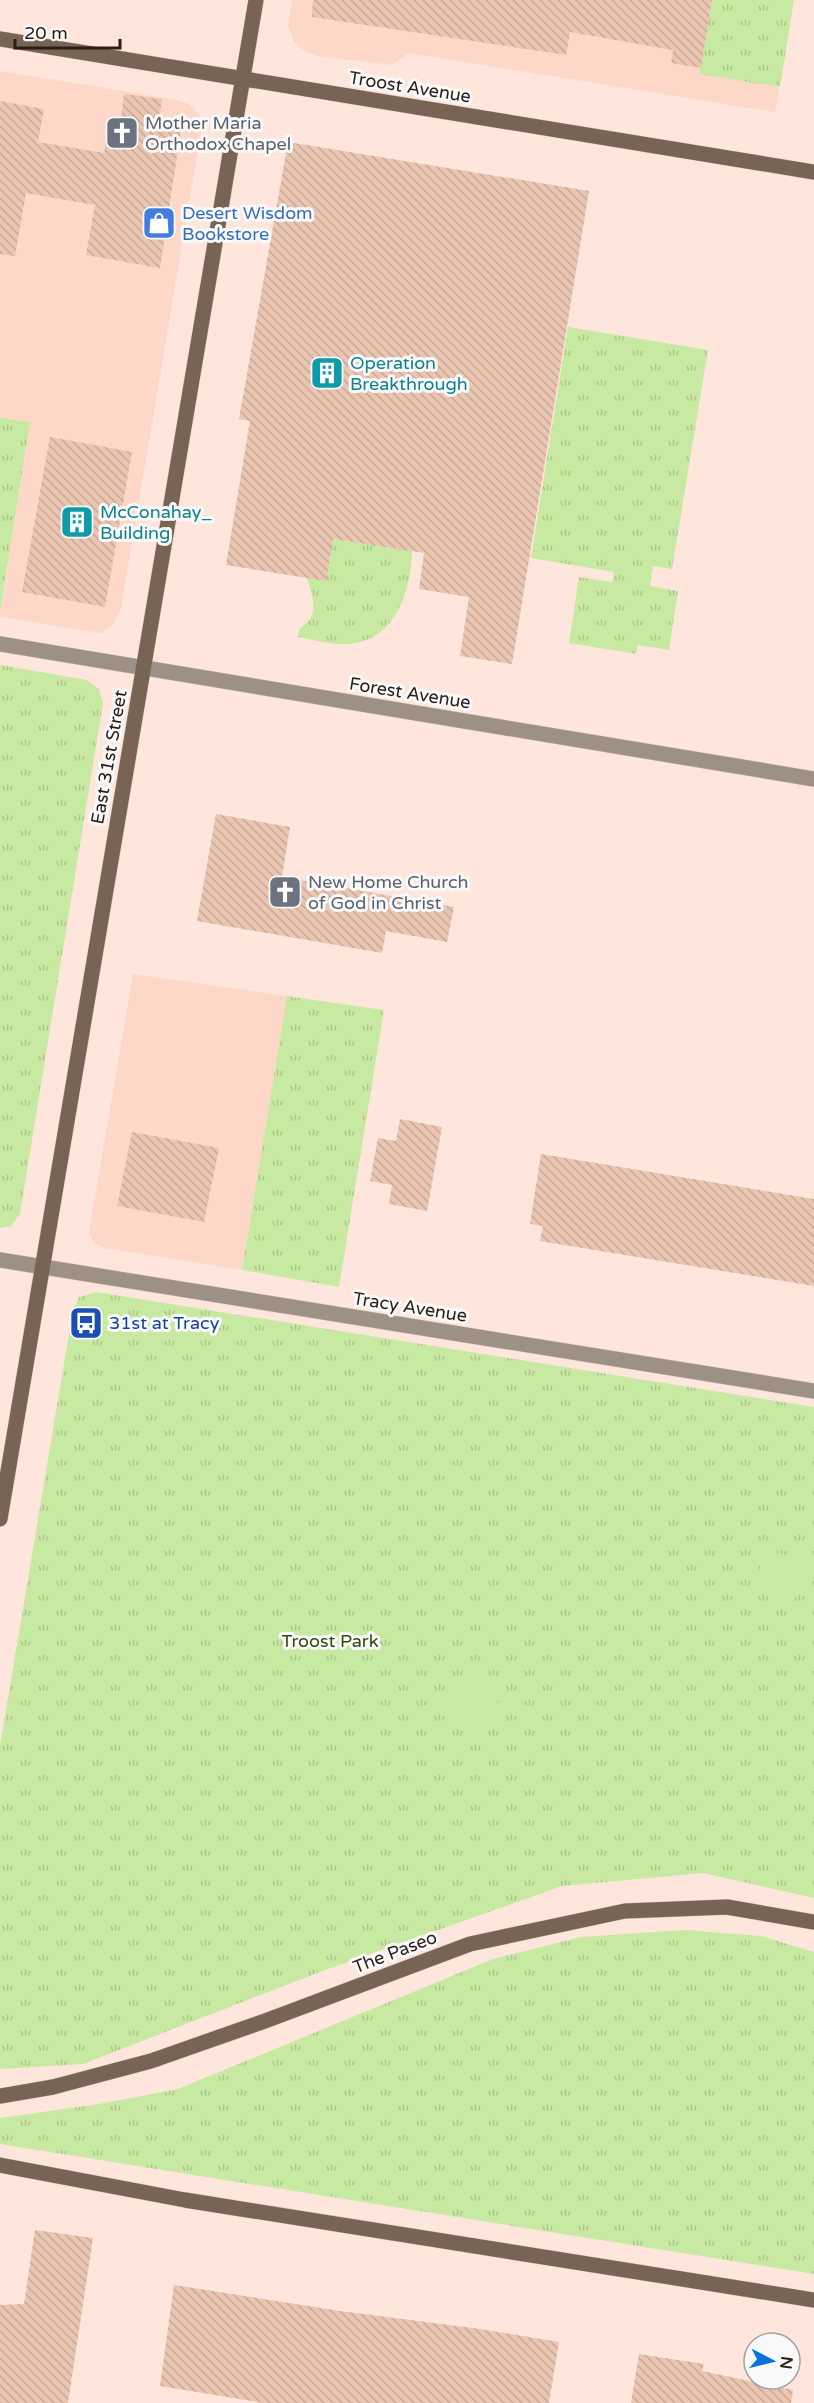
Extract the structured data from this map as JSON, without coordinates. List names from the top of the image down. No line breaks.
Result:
{"streets":{"main road":["Troost Avenue","East 31st Street","The Paseo"],"street":["Forest Avenue","Tracy Avenue"]},"crossings":[["Troost Avenue","East 31st Street"],["Forest Avenue","East 31st Street"],["East 31st Street","Tracy Avenue"]],"parks":["Troost Park"],"places":{"church":["Mother Maria Orthodox Chapel","New Home Church of God in Christ"],"shop":["Desert Wisdom Bookstore"],"building":["Operation Breakthrough","McConahay_ Building"],"bus stop":["31st at Tracy"]},"scale_bar":"20 m","north":"right"}
